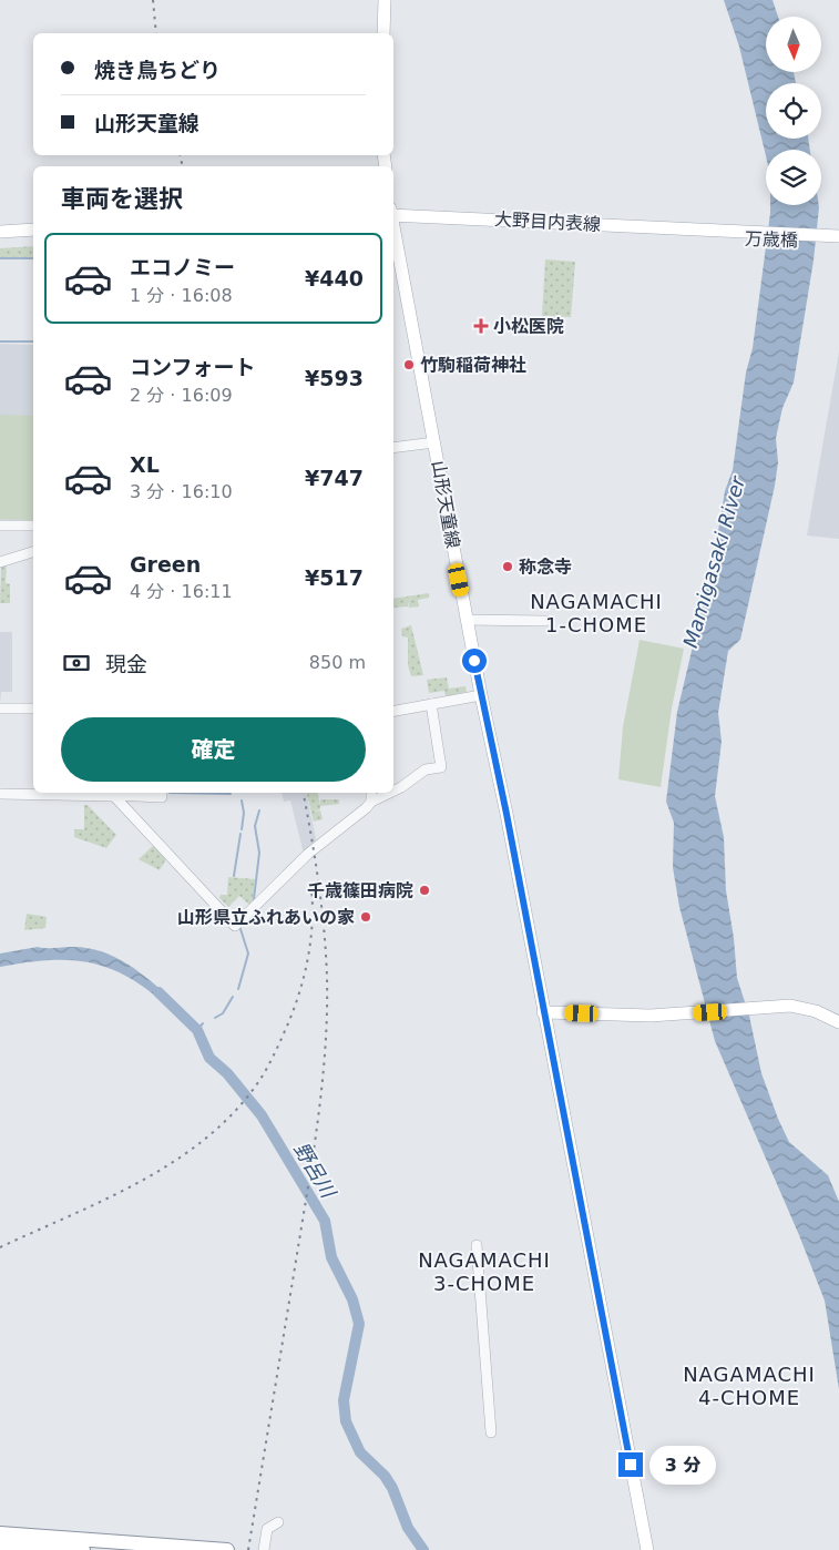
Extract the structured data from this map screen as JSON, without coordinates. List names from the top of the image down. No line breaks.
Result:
{"streets":{"main road":["大野目内表線","万歳橋","山形天童線"]},"crossings":[["大野目内表線","万歳橋"]],"districts":["NAGAMACHI 1-CHOME","NAGAMACHI 3-CHOME","NAGAMACHI 4-CHOME"],"water":["Mamigasaki River","野呂川"],"places":{"health":["小松医院"],"other":["竹駒稲荷神社","称念寺","千歳篠田病院","山形県立ふれあいの家"]},"north":"bottom","page":{"banner":["焼き鳥ちどり","山形天童線"],"heading":"車両を選択","list":[{"name":"エコノミー","note":"1 分 · 16:08","value":"¥440"},{"name":"コンフォート","note":"2 分 · 16:09","value":"¥593"},{"name":"XL","note":"3 分 · 16:10","value":"¥747"},{"name":"Green","note":"4 分 · 16:11","value":"¥517"}],"pay":["現金","850 m"],"buttons":"確定","bubble":"3 分"}}
